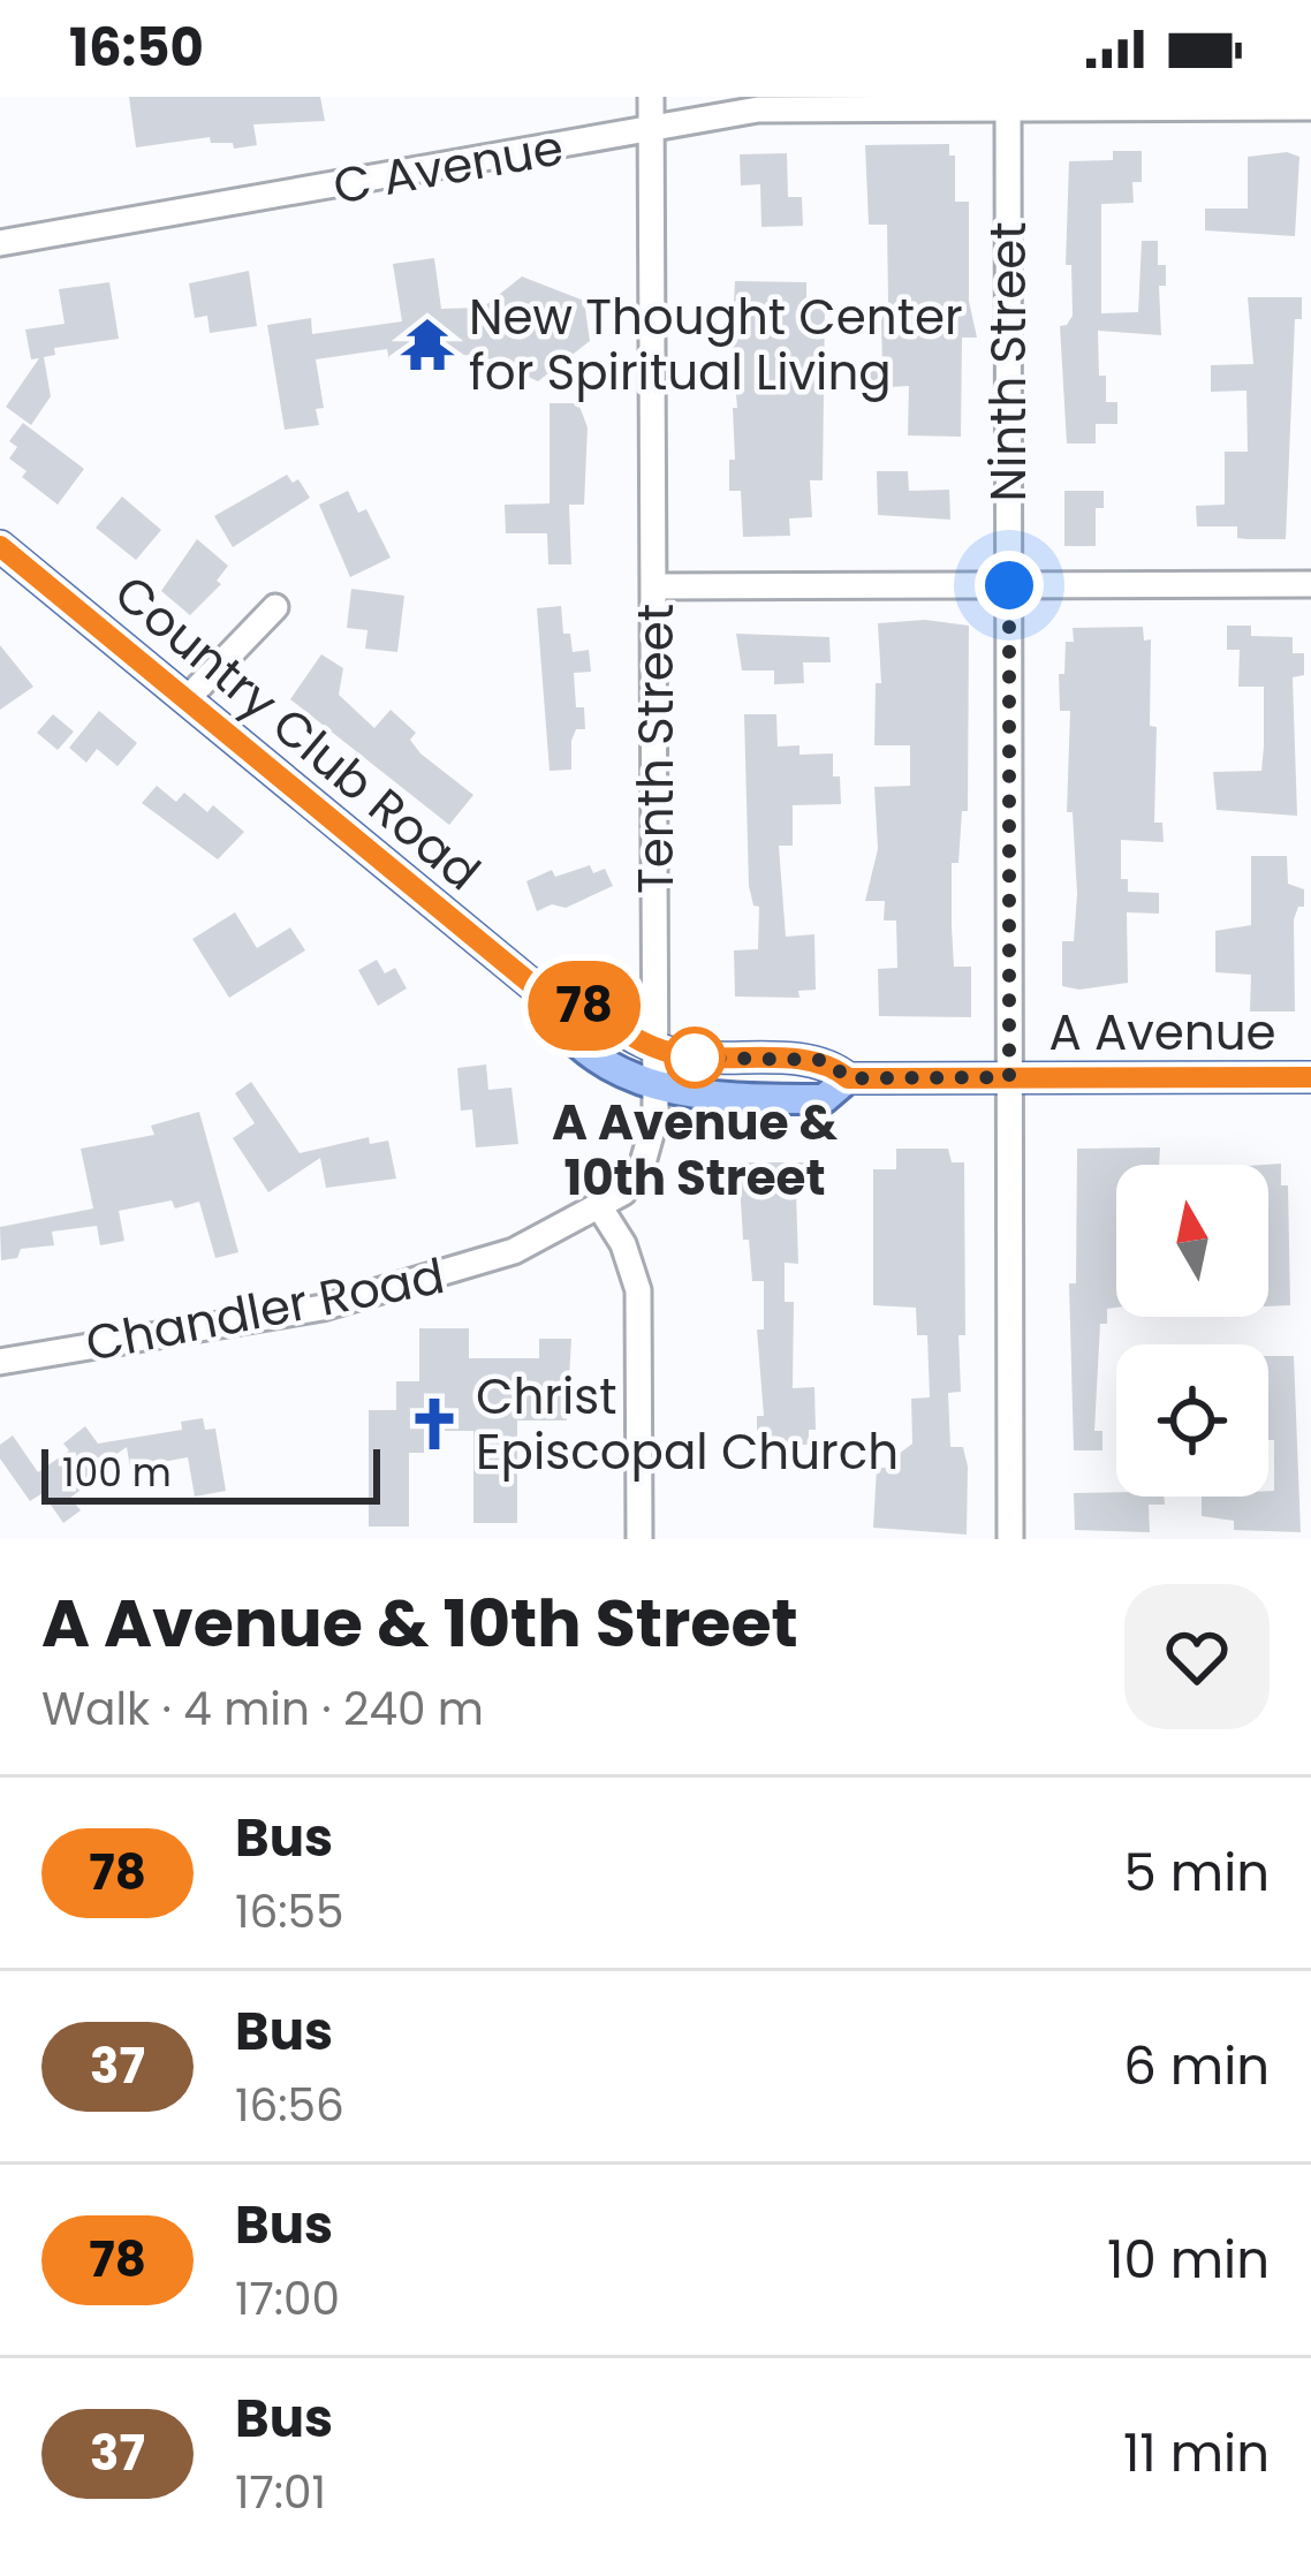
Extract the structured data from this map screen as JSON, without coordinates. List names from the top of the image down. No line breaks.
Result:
{"streets":{"main road":["Country Club Road","A Avenue"],"street":["C Avenue","Ninth Street","Tenth Street","Chandler Road"]},"crossings":[["C Avenue","Ninth Street"],["C Avenue","Tenth Street"],["Ninth Street","A Avenue"],["Country Club Road","Tenth Street"],["Country Club Road","A Avenue"],["Tenth Street","A Avenue"],["Tenth Street","Chandler Road"]],"places":{"temple":["New Thought Center for Spiritual Living"],"other":["A Avenue & 10th Street"],"church":["Christ Episcopal Church"]},"lines":["bus line 78"],"scale_bar":"100 m","north":"top","page":{"status":"16:50","on_map":"78","scale":"100 m","heading":["A Avenue & 10th Street","Walk · 4 min · 240 m"],"list":[{"mark":"78","name":"Bus","note":"16:55","value":"5 min"},{"mark":"37","name":"Bus","note":"16:56","value":"6 min"},{"mark":"78","name":"Bus","note":"17:00","value":"10 min"},{"mark":"37","name":"Bus","note":"17:01","value":"11 min"}]}}
